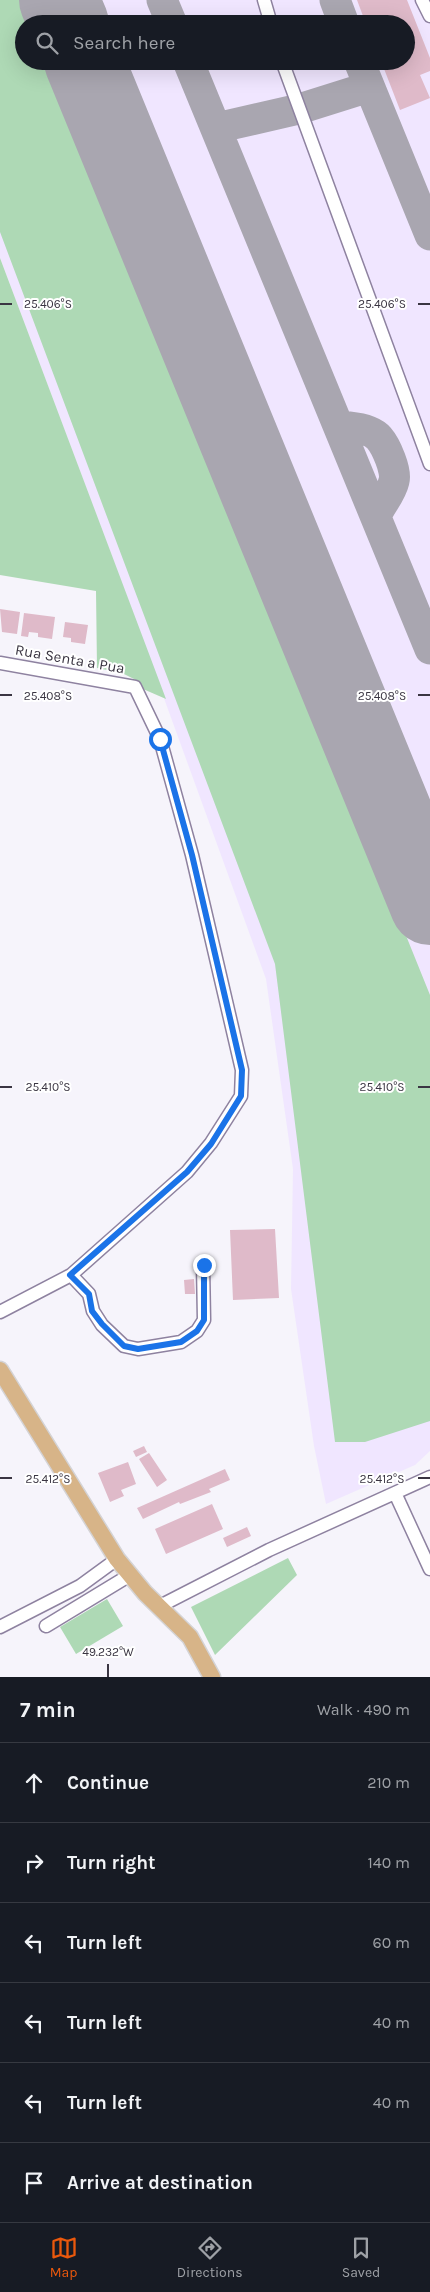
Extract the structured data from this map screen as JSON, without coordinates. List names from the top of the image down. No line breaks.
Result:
{"streets":{"street":["Rua Senta a Pua"]},"page":{"search":"Search here","heading":["7 min","Walk · 490 m"],"list":[["Continue","210 m"],["Turn right","140 m"],["Turn left","60 m"],["Turn left","40 m"],["Turn left","40 m"],"Arrive at destination"],"nav":["Map","Directions","Saved"]},"coordinates":["25.406°S","25.408°S","25.410°S","25.412°S","49.232°W"]}
